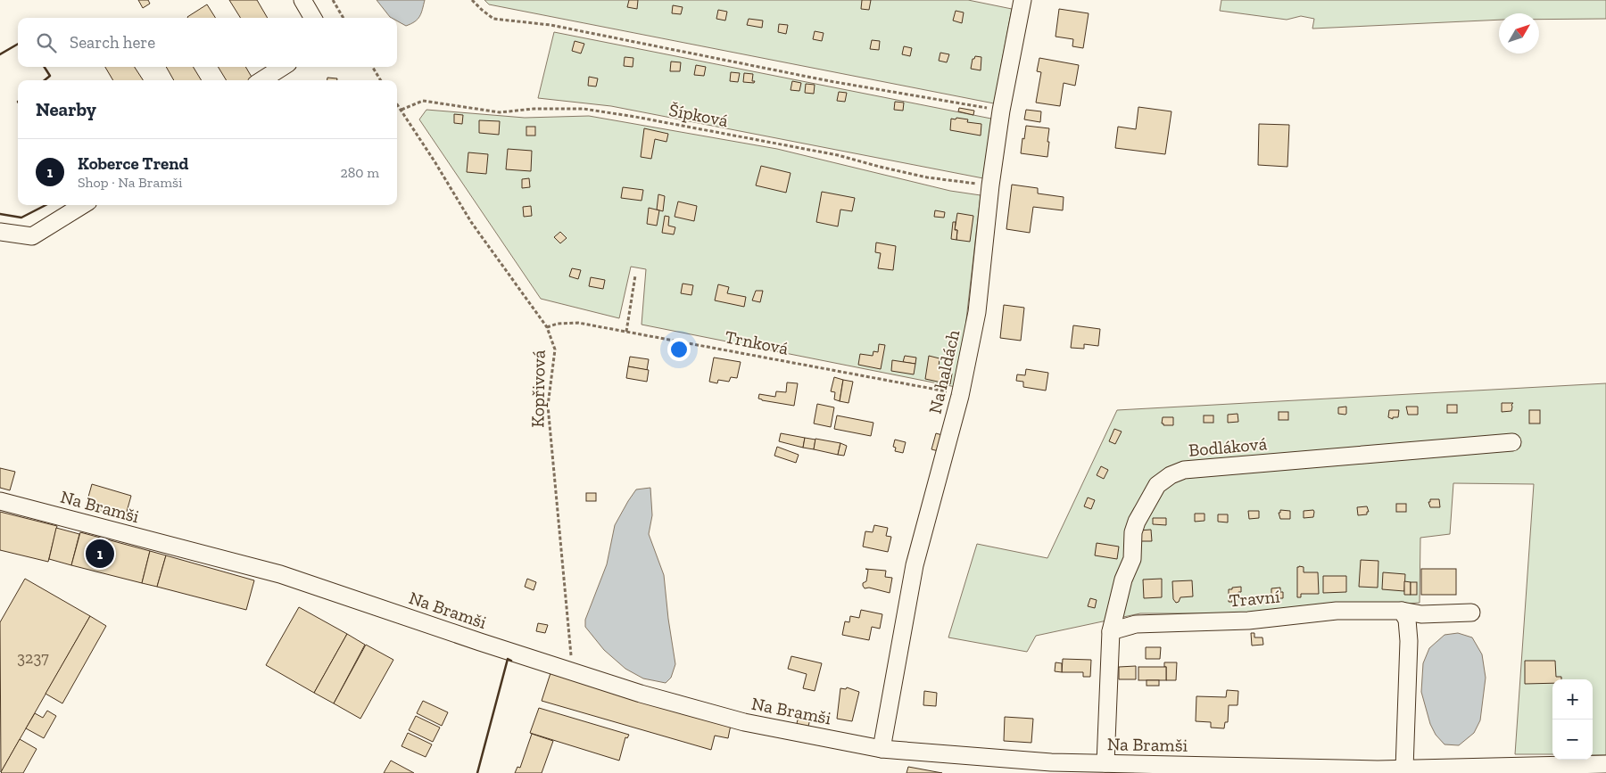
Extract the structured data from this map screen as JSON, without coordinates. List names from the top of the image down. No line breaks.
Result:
{"streets":{"street":["Na haldách","Bodláková","Na Bramši","Travní"],"path":["Šípková","Trnková","Kopřivová"]},"crossings":[["Šípková","Na haldách"],["Šípková","Kopřivová"],["Trnková","Na haldách"],["Trnková","Kopřivová"],["Na haldách","Na Bramši"],["Kopřivová","Na Bramši"],["Bodláková","Na Bramši"],["Bodláková","Travní"]],"house_numbers":["3237"],"north":"top right","page":{"search":"Search here","heading":"Nearby","list":[{"mark":"1","name":"Koberce Trend","note":"Shop · Na Bramši","value":"280 m"}],"pins":"1","map_buttons":["+","−"]}}
